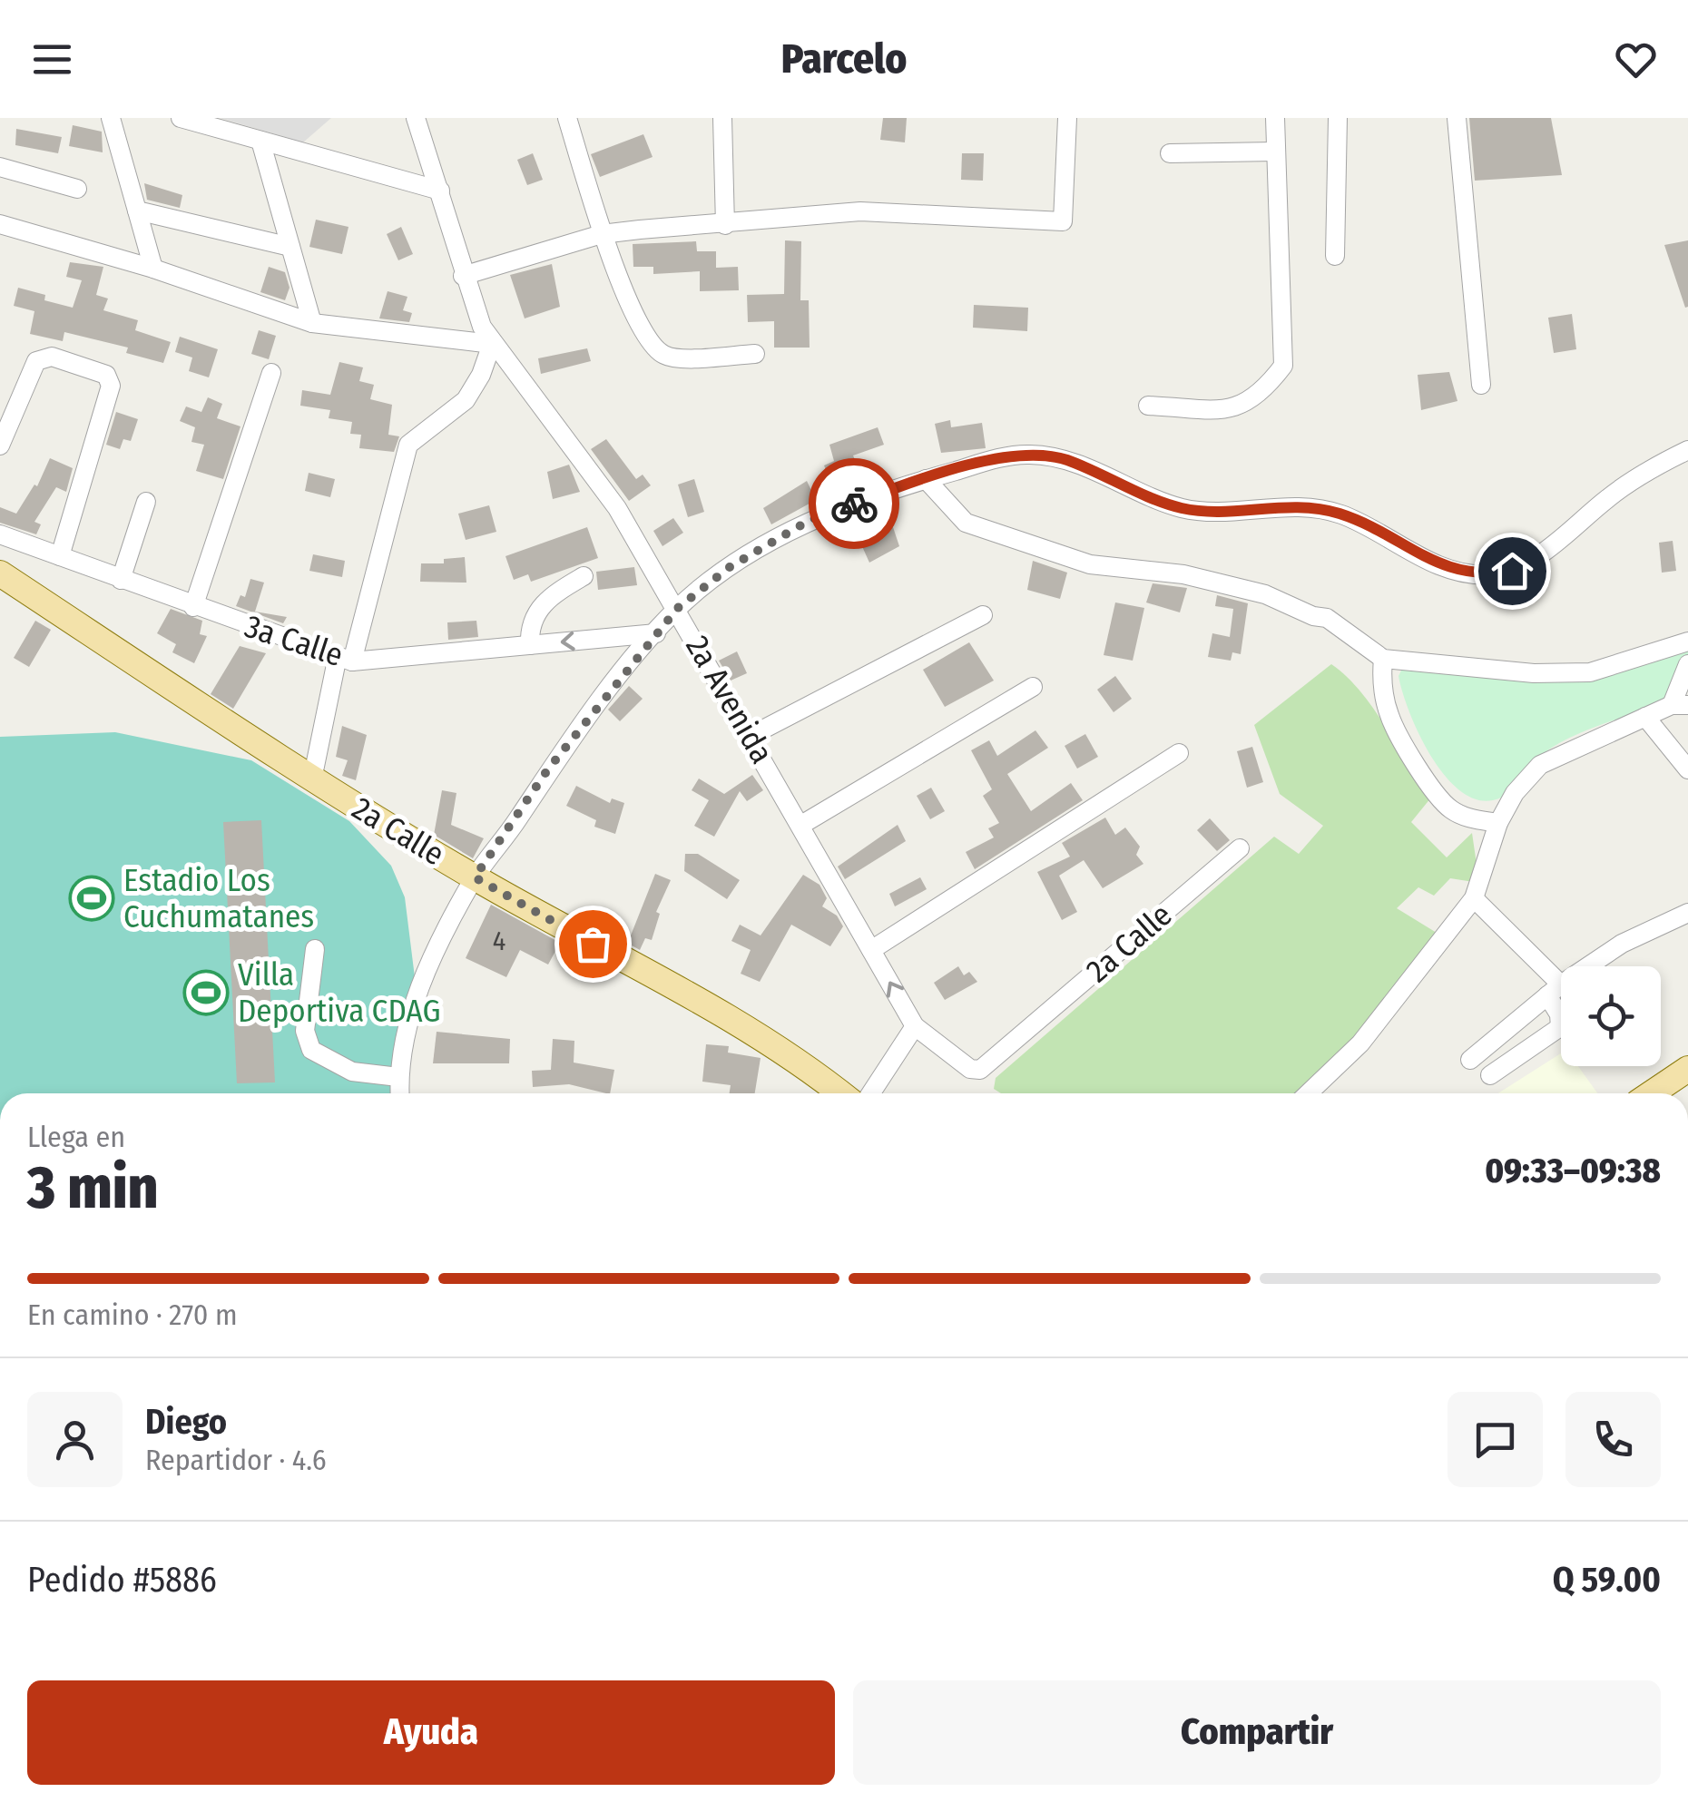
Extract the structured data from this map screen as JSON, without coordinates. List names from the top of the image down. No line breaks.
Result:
{"streets":{"main road":["2a Calle"],"street":["3a Calle","2a Avenida"]},"crossings":[["2a Avenida","2a Calle"]],"places":{"sports":["Estadio Los Cuchumatanes","Villa Deportiva CDAG"]},"house_numbers":["4"],"page":{"header":"Parcelo","heading":["3 min","Llega en","09:33–09:38"],"panel":["Diego","Repartidor · 4.6","Pedido #5886","Q 59.00"],"bar":"En camino · 270 m","buttons":["Ayuda","Compartir"]}}
